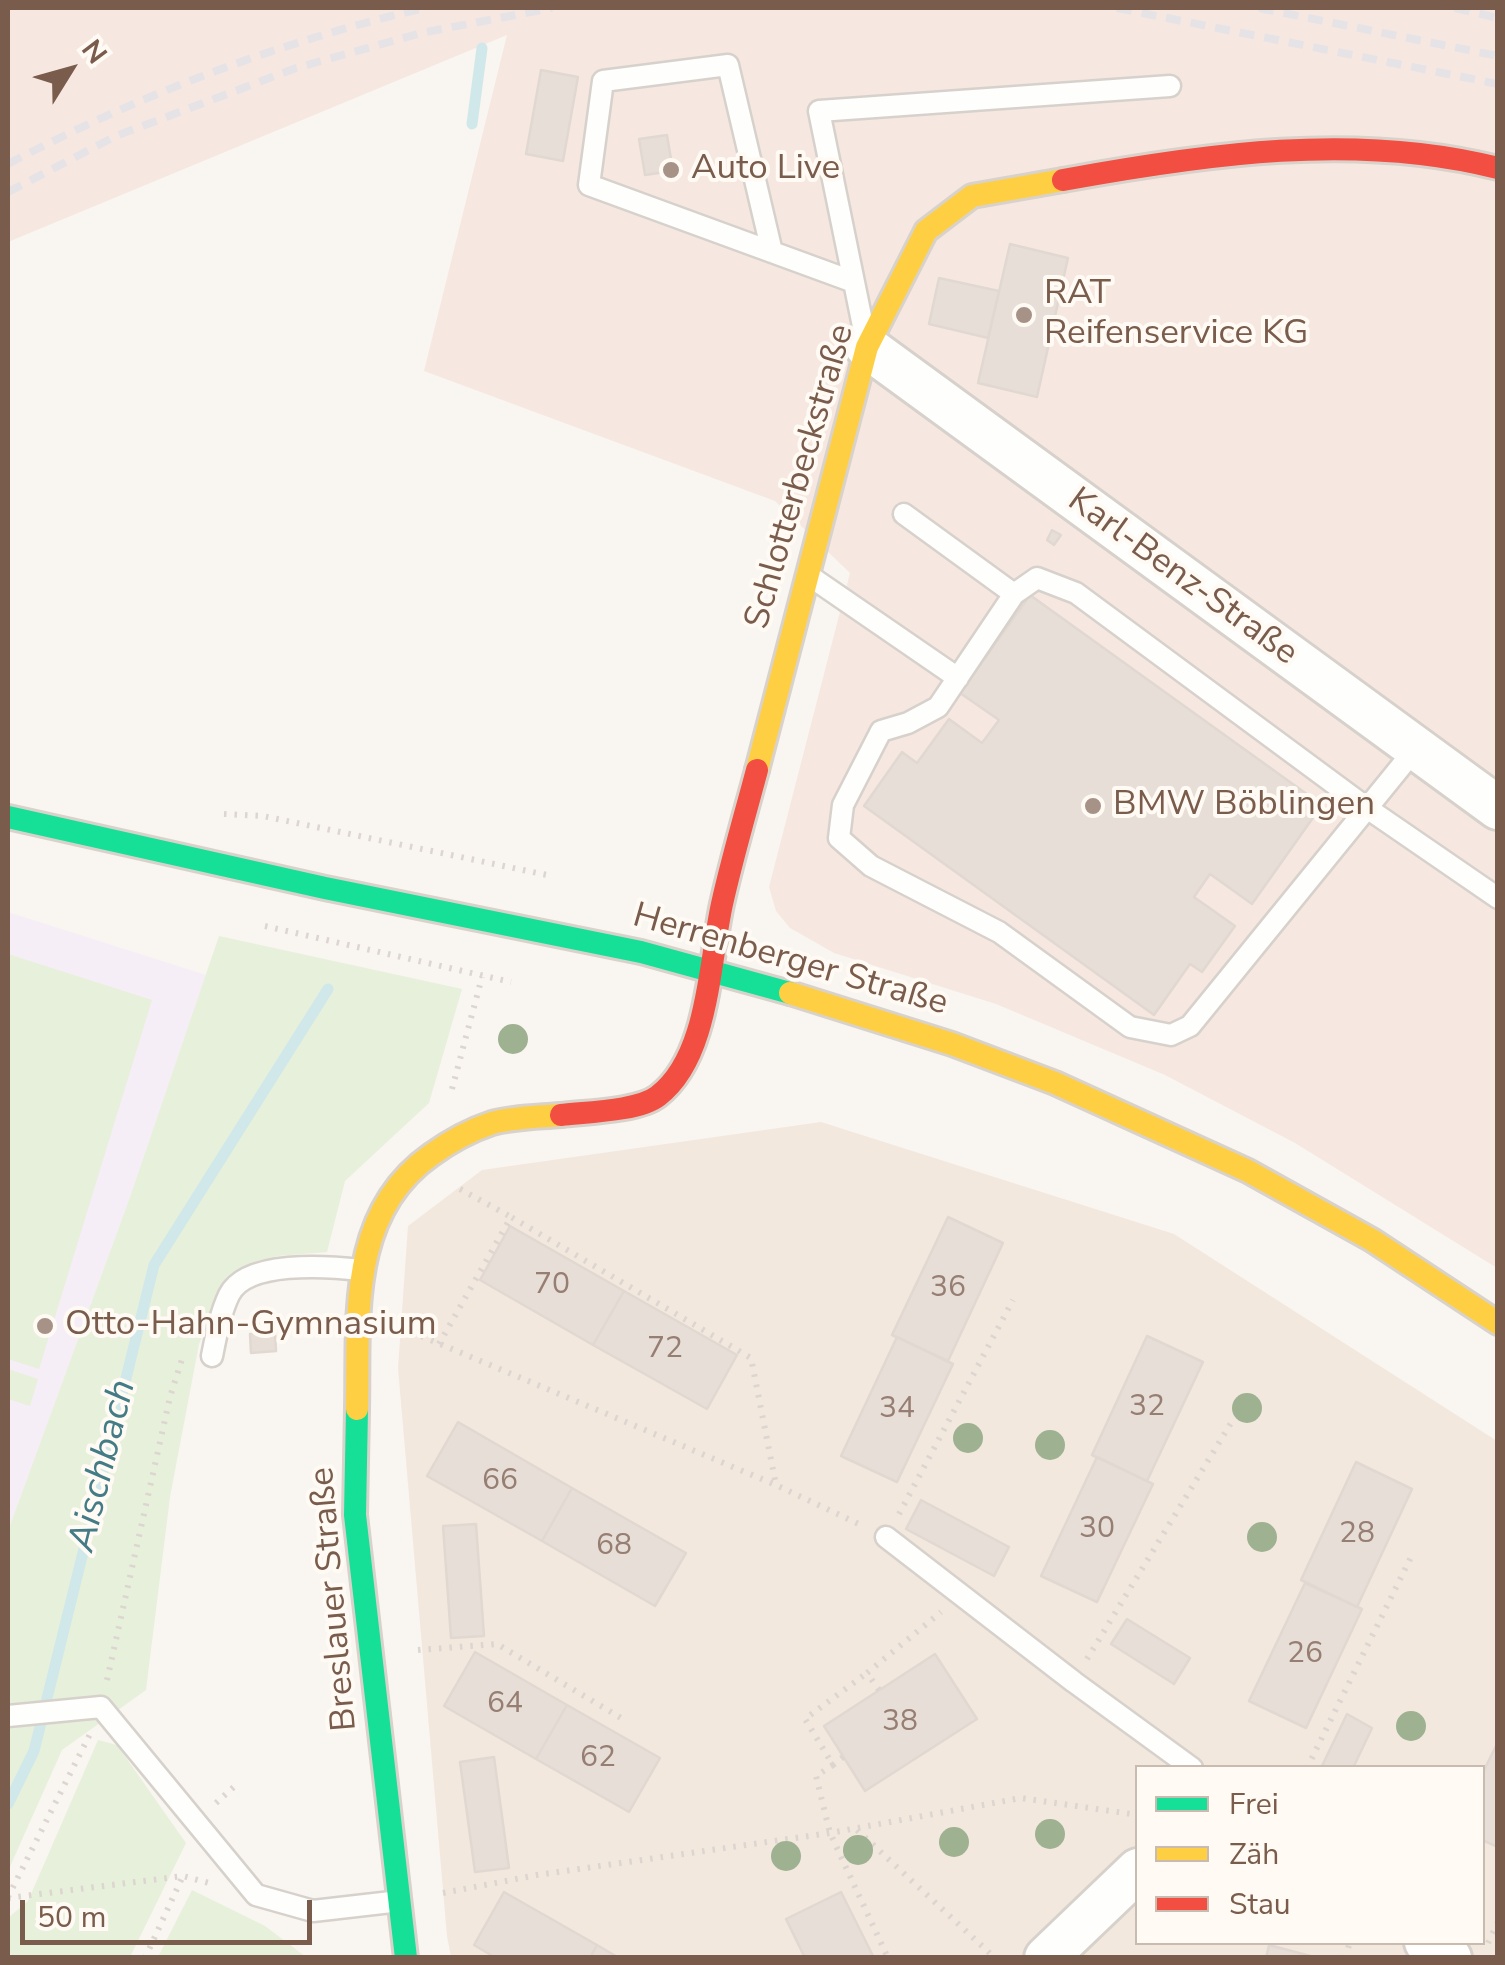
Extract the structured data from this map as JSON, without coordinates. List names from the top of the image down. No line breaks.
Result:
{"streets":{"street":["Schlotterbeckstraße","Karl-Benz-Straße","Herrenberger Straße","Breslauer Straße"]},"crossings":[["Schlotterbeckstraße","Karl-Benz-Straße"],["Schlotterbeckstraße","Herrenberger Straße"],["Schlotterbeckstraße","Breslauer Straße"],["Herrenberger Straße","Breslauer Straße"]],"water":["Aischbach"],"places":["Auto Live","RAT Reifenservice KG","BMW Böblingen","Otto-Hahn-Gymnasium"],"house_numbers":["70","36","72","32","34","66","30","28","68","26","64","38","62"],"legend":["Frei","Zäh","Stau"],"scale_bar":"50 m","north":"top right"}
